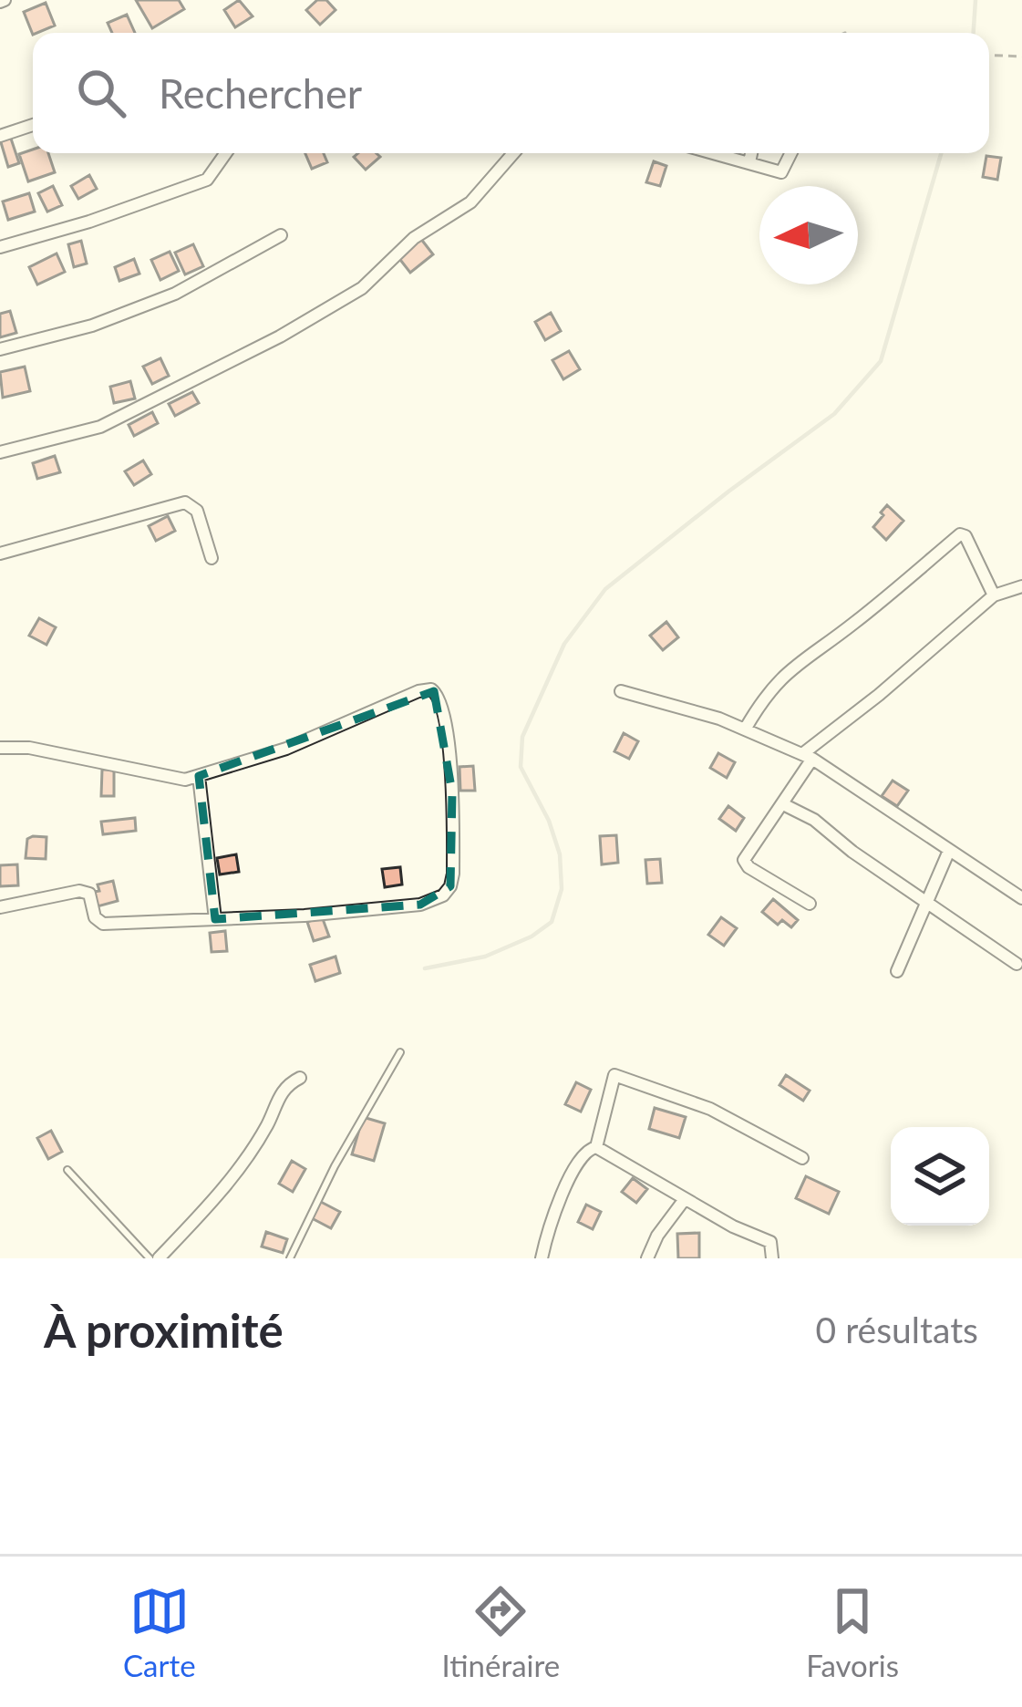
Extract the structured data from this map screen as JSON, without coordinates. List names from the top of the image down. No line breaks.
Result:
{"north":"left","page":{"search":"Rechercher","heading":["À proximité","0 résultats"],"nav":["Carte","Itinéraire","Favoris"]}}
